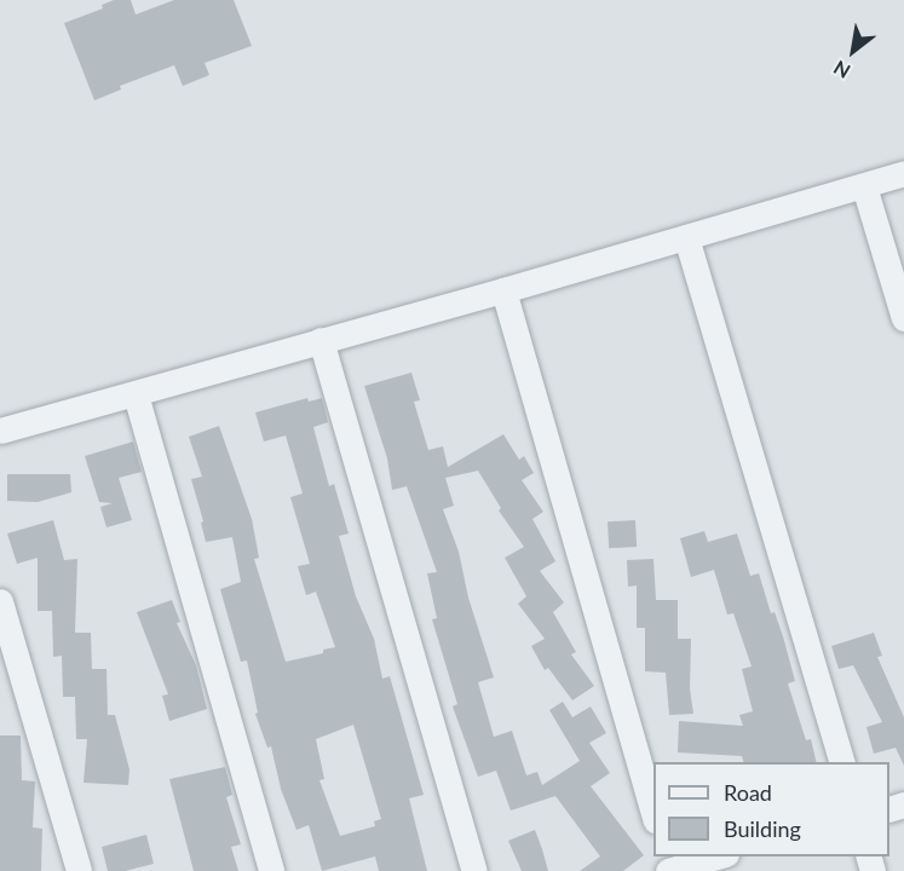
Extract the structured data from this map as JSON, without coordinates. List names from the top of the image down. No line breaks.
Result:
{"legend":["Road","Building"],"north":"bottom left"}
